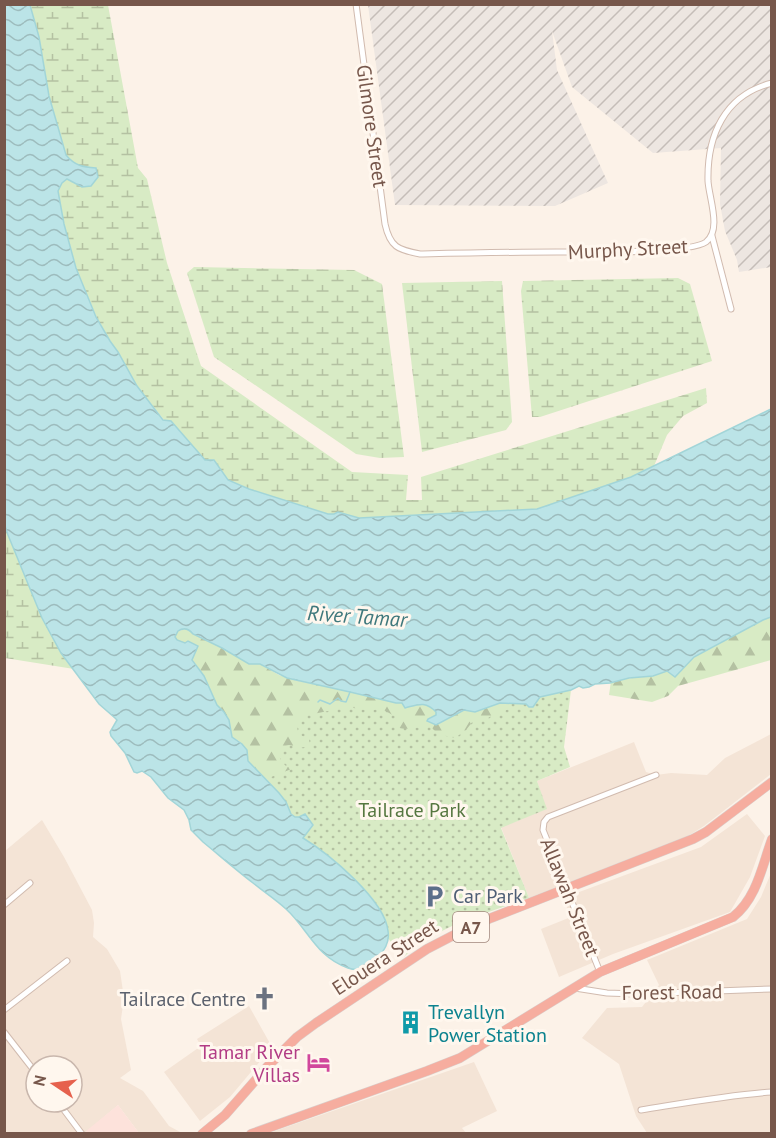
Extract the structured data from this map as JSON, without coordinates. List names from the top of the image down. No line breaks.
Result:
{"streets":{"highway":["A7","Elouera Street"],"street":["Gilmore Street","Murphy Street","Allawah Street","Forest Road"]},"crossings":[["Gilmore Street","Murphy Street"],["Allawah Street","Elouera Street"],["Allawah Street","Forest Road"]],"water":["River Tamar"],"parks":["Tailrace Park"],"places":{"parking":["Car Park"],"church":["Tailrace Centre"],"building":["Trevallyn Power Station"],"hotel":["Tamar River Villas"]},"north":"left"}
